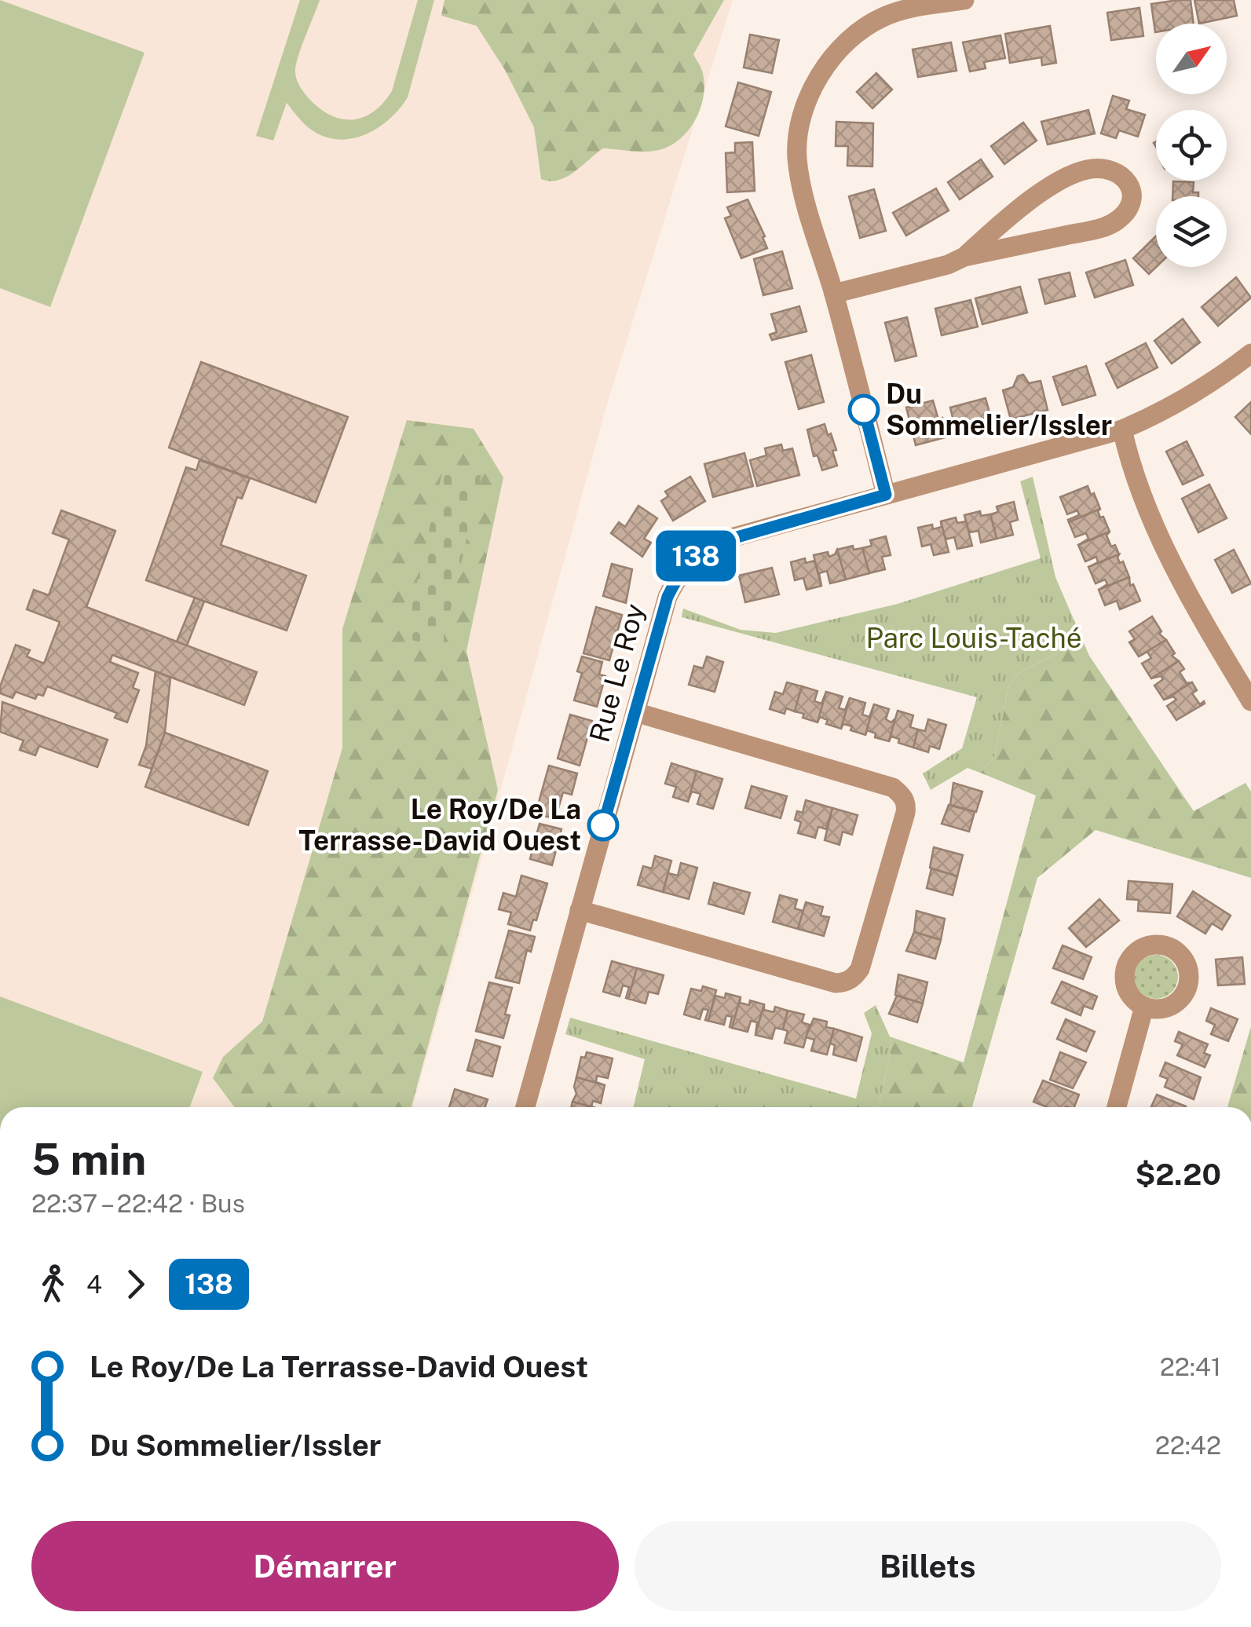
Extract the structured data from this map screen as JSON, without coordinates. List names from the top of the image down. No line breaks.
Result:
{"streets":{"street":["Rue Le Roy"]},"parks":["Parc Louis-Taché"],"places":["Du Sommelier/Issler","Le Roy/De La Terrasse-David Ouest"],"lines":["bus line 138"],"north":"top right","page":{"on_map":"138","heading":["5 min","22:37 – 22:42 · Bus","$2.20"],"legs":["4","138"],"list":[{"name":"Le Roy/De La Terrasse-David Ouest","value":"22:41"},{"name":"Du Sommelier/Issler","value":"22:42"}],"buttons":["Démarrer","Billets"]}}
